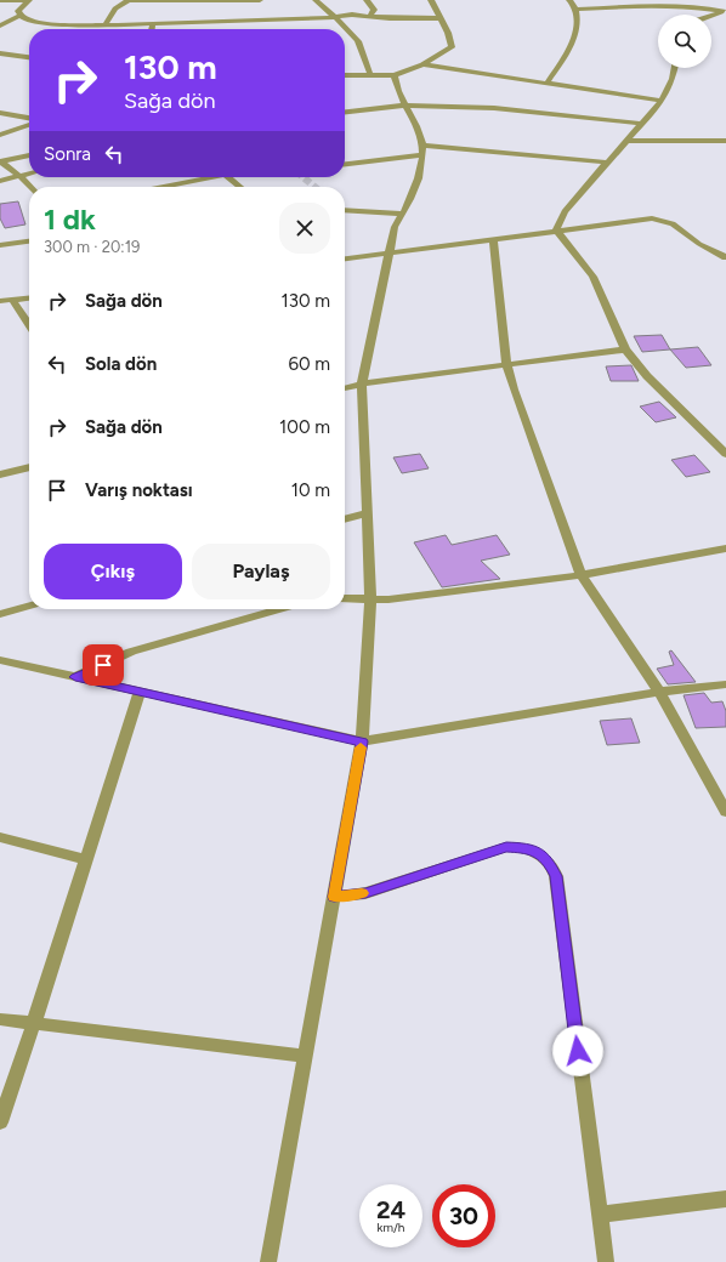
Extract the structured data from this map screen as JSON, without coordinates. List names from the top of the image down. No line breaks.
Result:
{"page":{"turn":["130 m","Sağa dön"],"then":"Sonra","heading":["1 dk","300 m · 20:19"],"list":[{"name":"Sağa dön","value":"130 m"},{"name":"Sola dön","value":"60 m"},{"name":"Sağa dön","value":"100 m"},{"name":"Varış noktası","value":"10 m"}],"buttons":["Çıkış","Paylaş"],"speed":"24 km/h","limit":"30"}}
